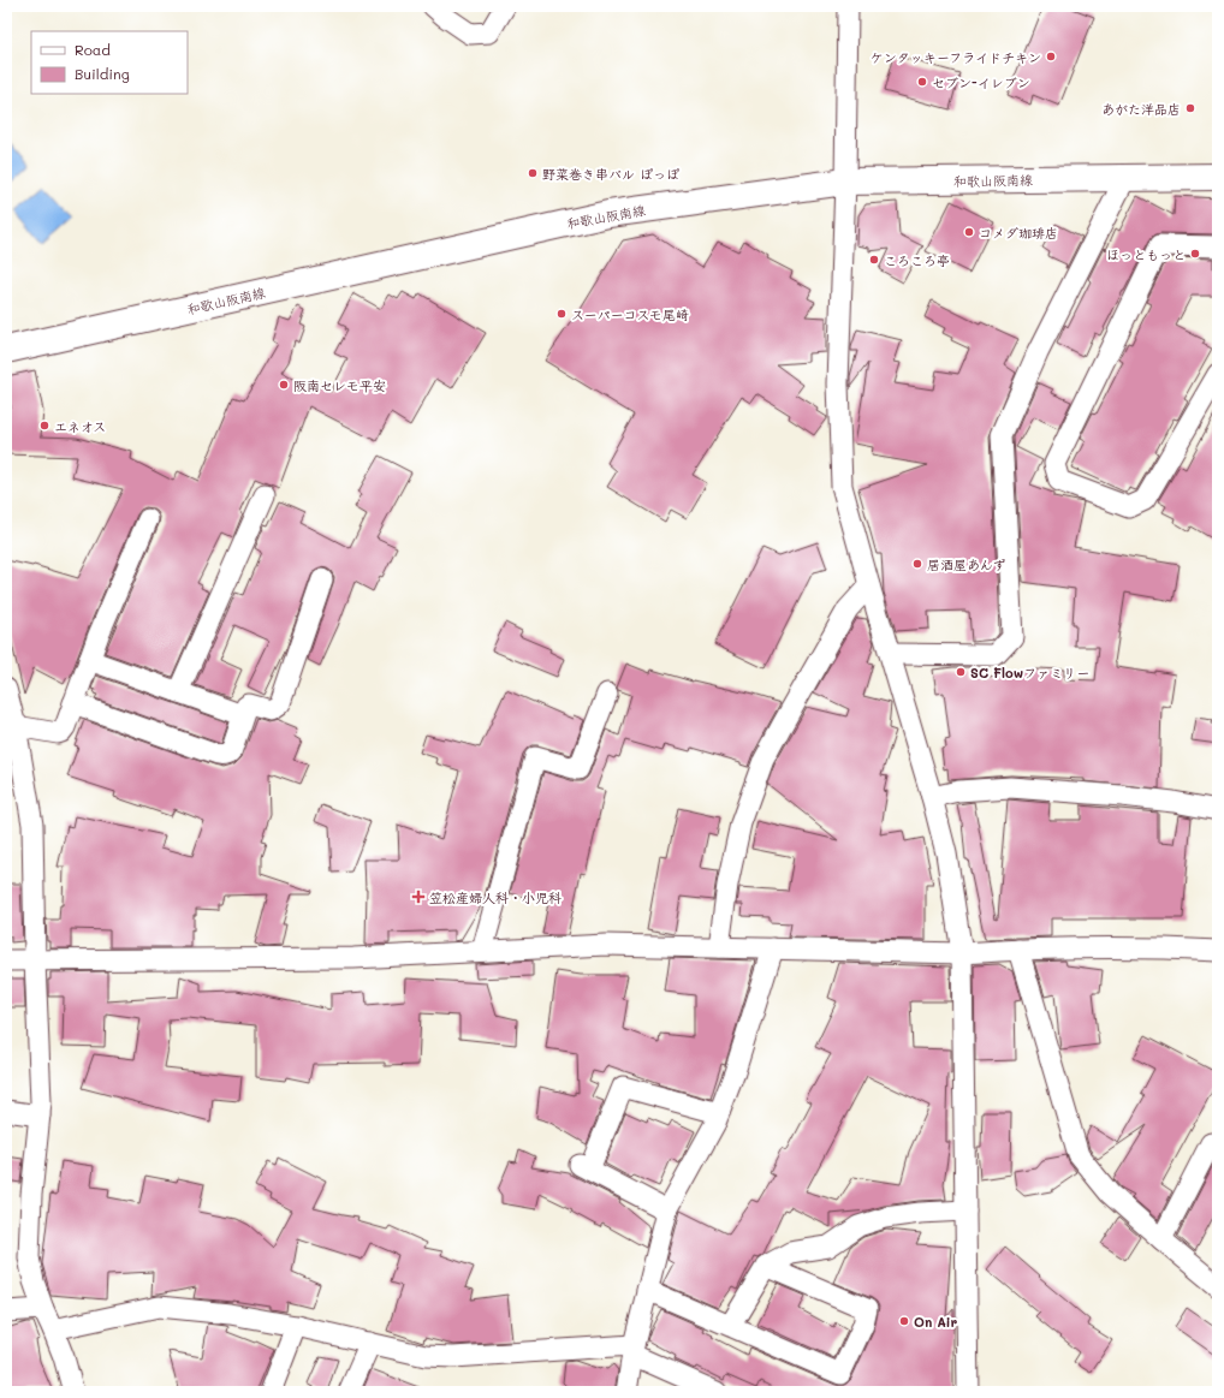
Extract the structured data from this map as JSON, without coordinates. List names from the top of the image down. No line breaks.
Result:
{"streets":{"main road":["和歌山阪南線"]},"places":{"other":["ケンタッキーフライドチキン","セブン-イレブン","あがた洋品店","野菜巻き串バル ぽっぽ","コメダ珈琲店","ほっともっと","ころころ亭","スーパーコスモ尾崎","阪南セレモ平安","エネオス","居酒屋あんず","SC Flowファミリー","On Air"],"health":["笠松産婦人科・小児科"]},"legend":["Road","Building"]}
